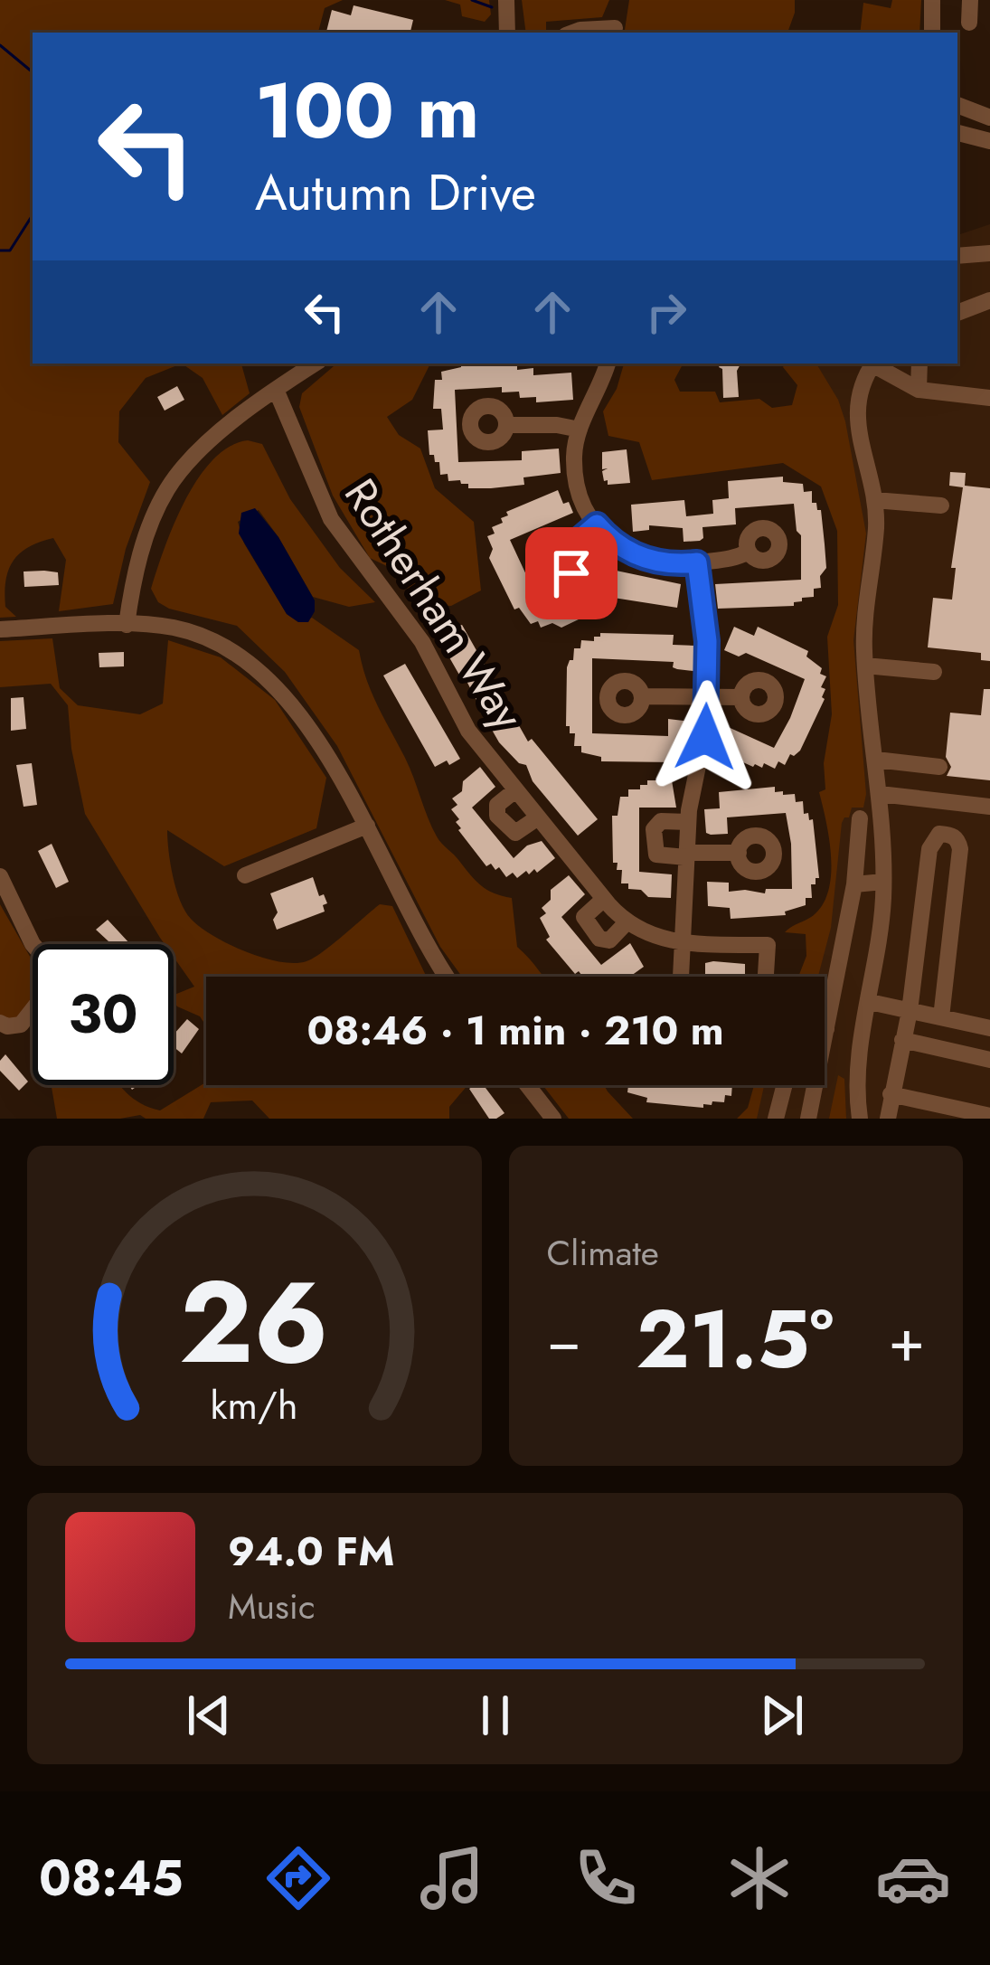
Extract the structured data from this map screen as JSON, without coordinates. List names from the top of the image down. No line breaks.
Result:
{"streets":{"street":["Rotherham Way"]},"page":{"turn":["100 m","Autumn Drive"],"limit":"30","trip":"08:46 · 1 min · 210 m","tile":"Climate","heat":["−","21.5°","+"],"song":["94.0 FM","Music"],"tabs":"08:45","gauge":["26","km/h"]}}
